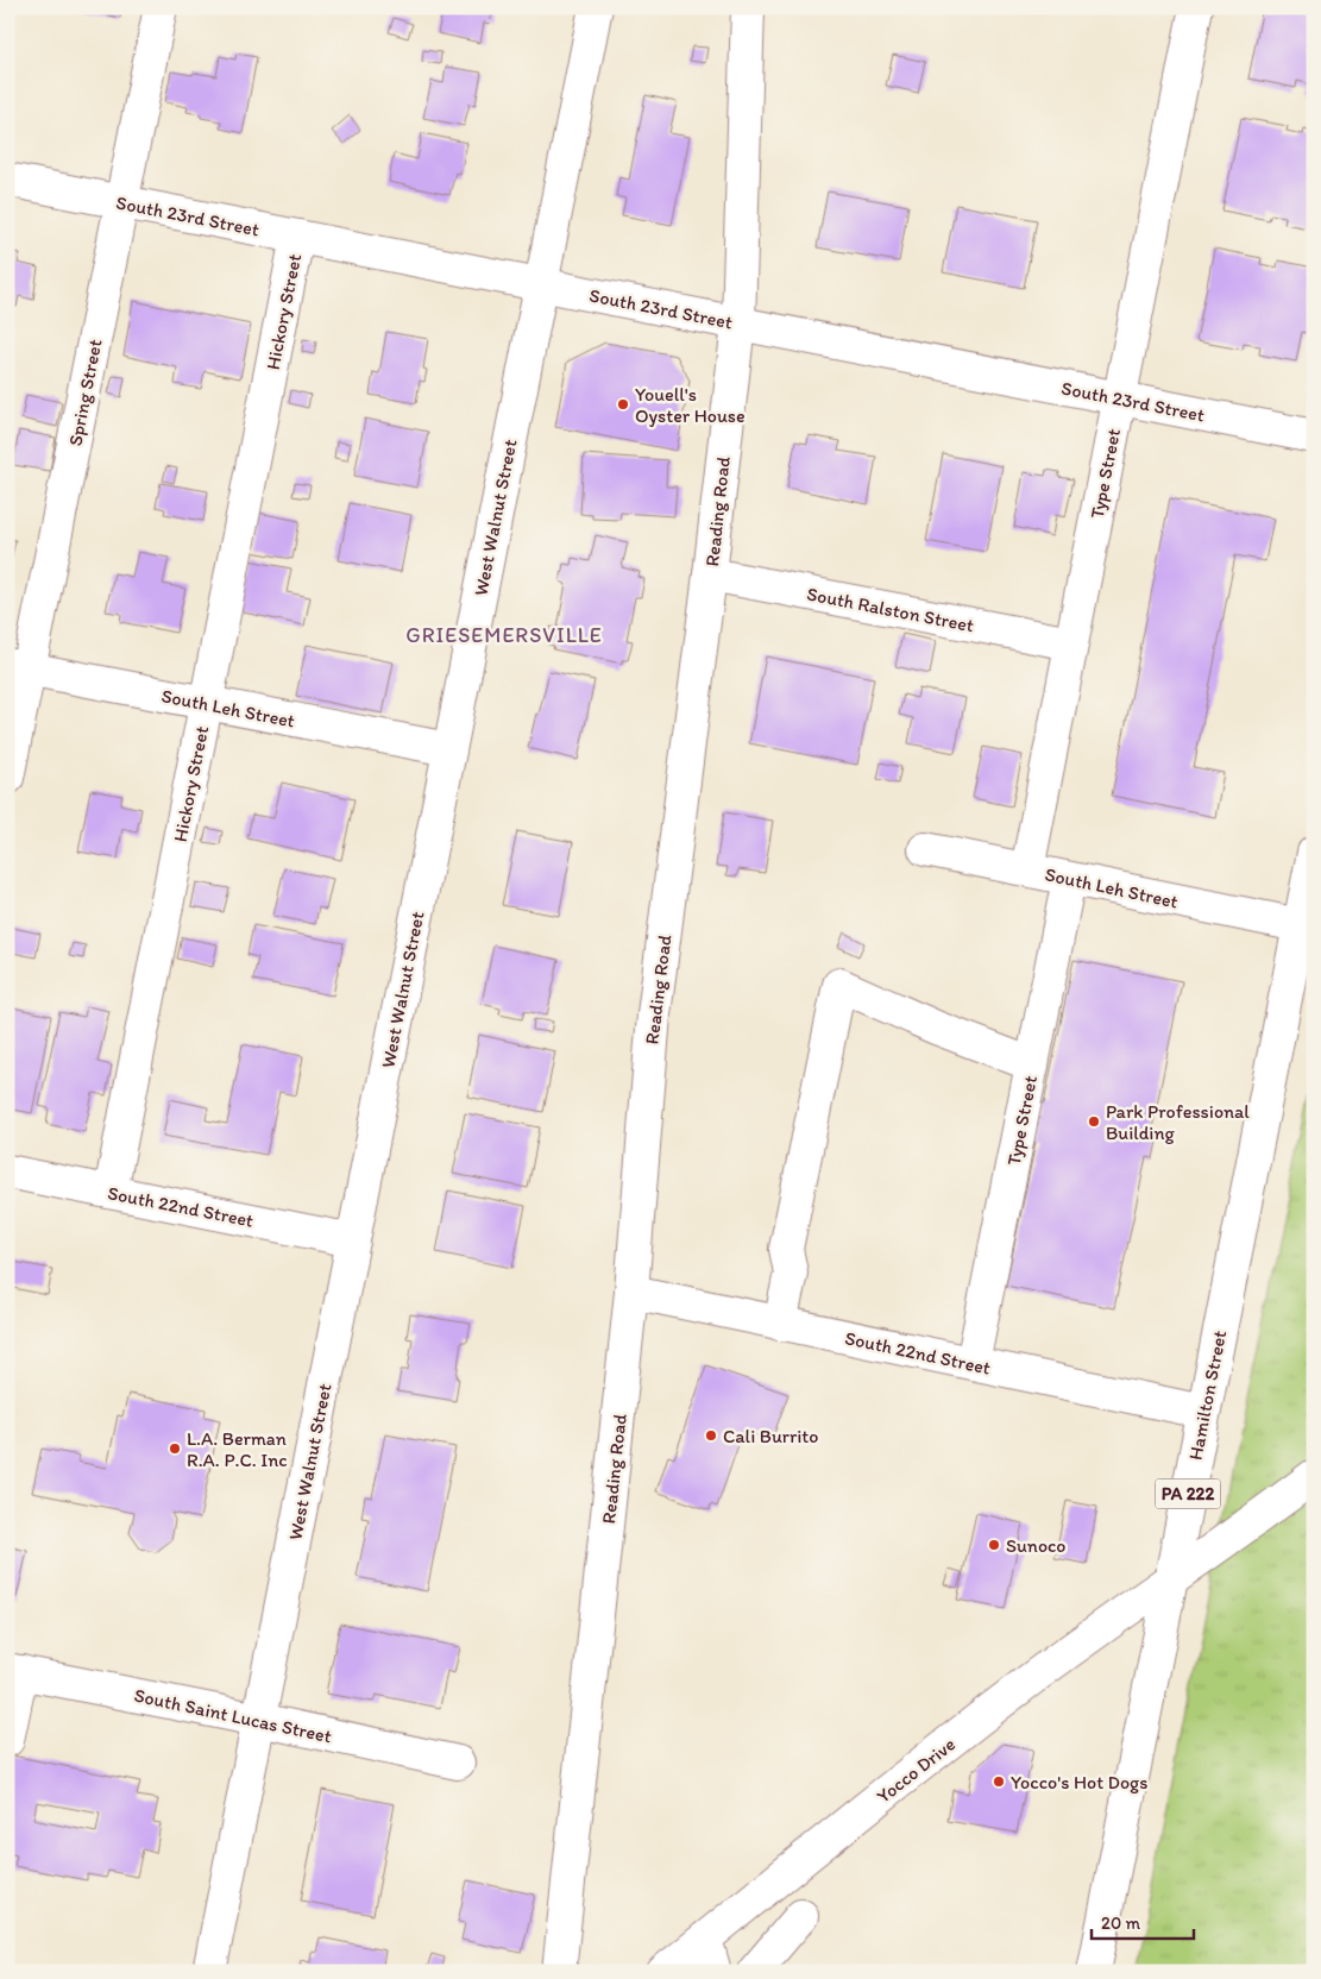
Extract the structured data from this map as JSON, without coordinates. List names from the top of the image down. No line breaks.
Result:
{"streets":{"street":["South 23rd Street","Hickory Street","Spring Street","Type Street","Reading Road","West Walnut Street","South Ralston Street","South Leh Street","South 22nd Street","Hamilton Street","PA 222","South Saint Lucas Street","Yocco Drive"]},"crossings":[["South 23rd Street","Hickory Street"],["South 23rd Street","Spring Street"],["South 23rd Street","Type Street"],["South 23rd Street","Reading Road"],["South 23rd Street","West Walnut Street"],["Hickory Street","South Leh Street"],["Hickory Street","South 22nd Street"],["Spring Street","South Leh Street"],["Type Street","South Ralston Street"],["Type Street","South Leh Street"],["Type Street","South 22nd Street"],["Reading Road","South Ralston Street"],["Reading Road","South 22nd Street"],["West Walnut Street","South Leh Street"],["West Walnut Street","South 22nd Street"],["West Walnut Street","South Saint Lucas Street"],["South Leh Street","Hamilton Street"],["South 22nd Street","Hamilton Street"],["Hamilton Street","Yocco Drive"]],"districts":["GRIESEMERSVILLE"],"places":["Youell's Oyster House","Park Professional Building","Cali Burrito","L.A. Berman R.A. P.C. Inc","Sunoco","Yocco's Hot Dogs"],"scale_bar":"20 m"}
